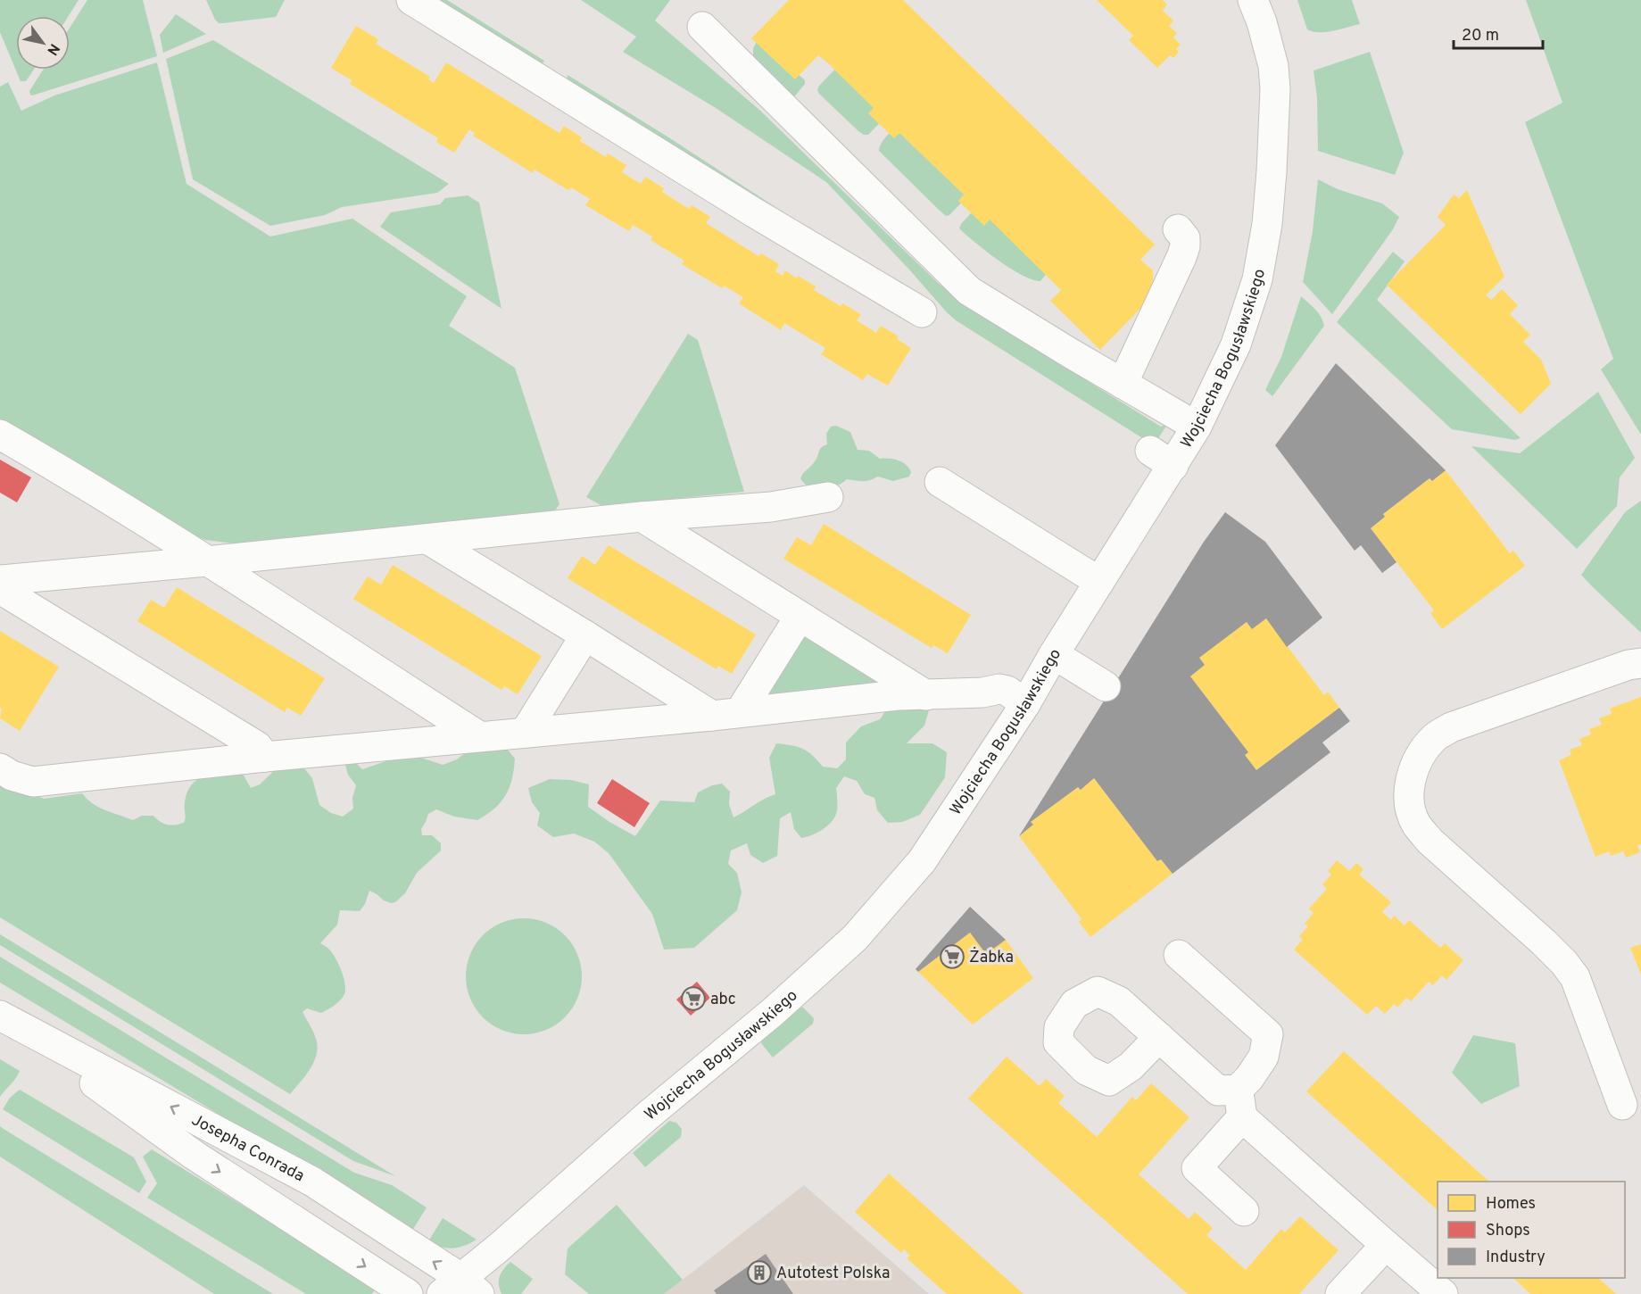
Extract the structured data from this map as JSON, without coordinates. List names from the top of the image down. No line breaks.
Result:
{"streets":{"street":["Wojciecha Bogusławskiego","Josepha Conrada"]},"crossings":[["Wojciecha Bogusławskiego","Josepha Conrada"]],"places":{"supermarket":["Żabka","abc"],"building":["Autotest Polska"]},"legend":["Homes","Shops","Industry"],"scale_bar":"20 m","north":"bottom right"}
